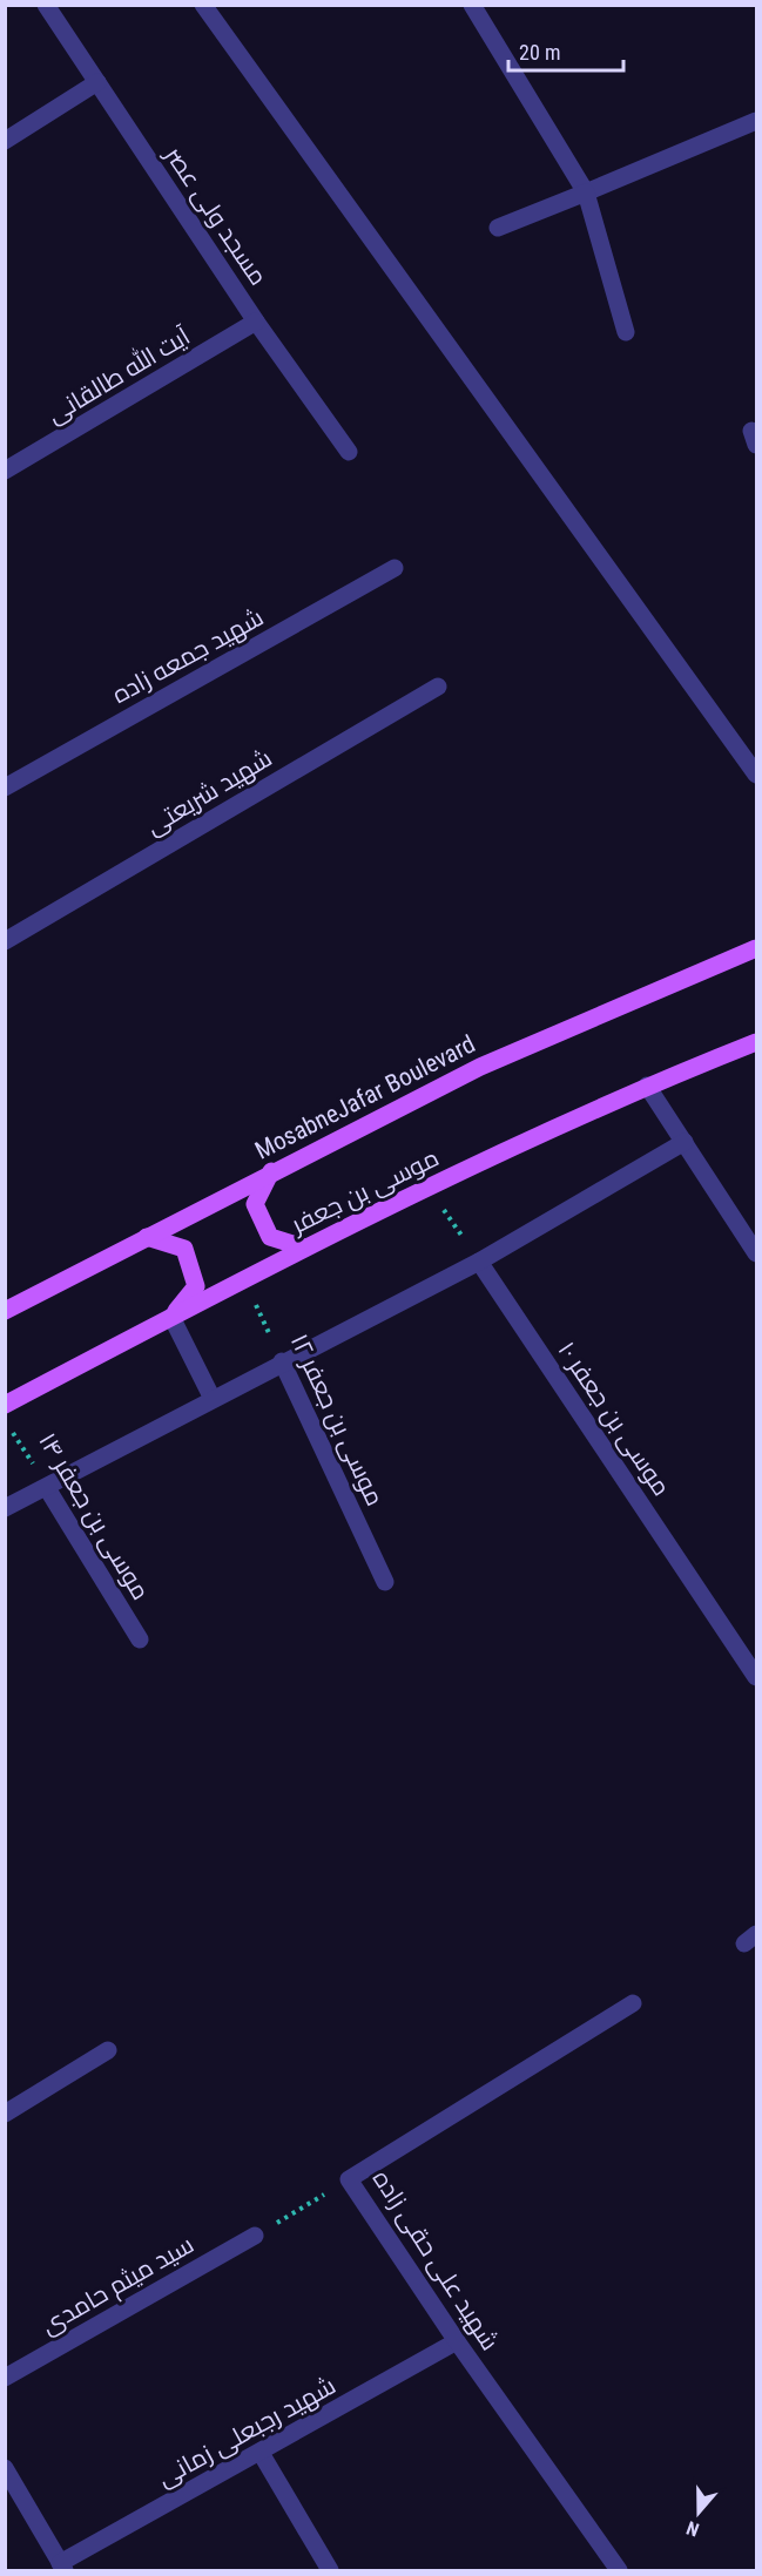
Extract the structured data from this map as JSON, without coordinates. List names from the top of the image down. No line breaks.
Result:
{"streets":{"main road":["MosabneJafar Boulevard","موسی بن جعفر"],"street":["مسجد ولی عصر","آیت الله طالقانی","شهید جمعه زاده","شهید شریعتی","موسی بن جعفر ۱۰","موسی بن جعفر ۱۲","موسی بن جعفر ۱۴","شهید علی حقی زاده","سید میثم حامدی","شهید رجبعلی زمانی"]},"crossings":[["مسجد ولی عصر","آیت الله طالقانی"],["موسی بن جعفر","موسی بن جعفر ۱۲"],["شهید علی حقی زاده","شهید رجبعلی زمانی"]],"scale_bar":"20 m","north":"bottom"}
